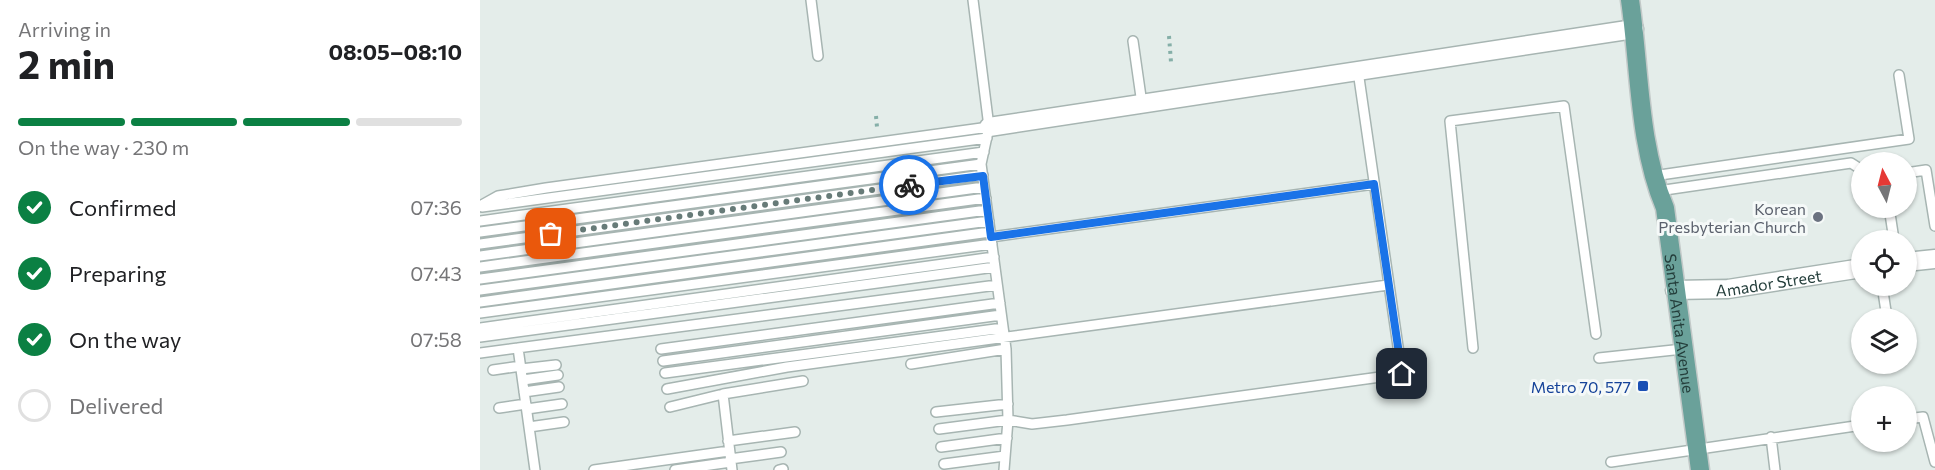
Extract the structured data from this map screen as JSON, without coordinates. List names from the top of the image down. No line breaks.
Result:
{"streets":{"main road":["Santa Anita Avenue"],"street":["Amador Street"]},"crossings":[["Amador Street","Santa Anita Avenue"]],"places":{"other":["Korean Presbyterian Church"],"transit":["Metro 70, 577"]},"north":"top","page":{"heading":["2 min","Arriving in","08:05–08:10"],"bar":"On the way · 230 m","map_buttons":"+","list":[["Confirmed","07:36"],["Preparing","07:43"],["On the way","07:58"],"Delivered"]}}
